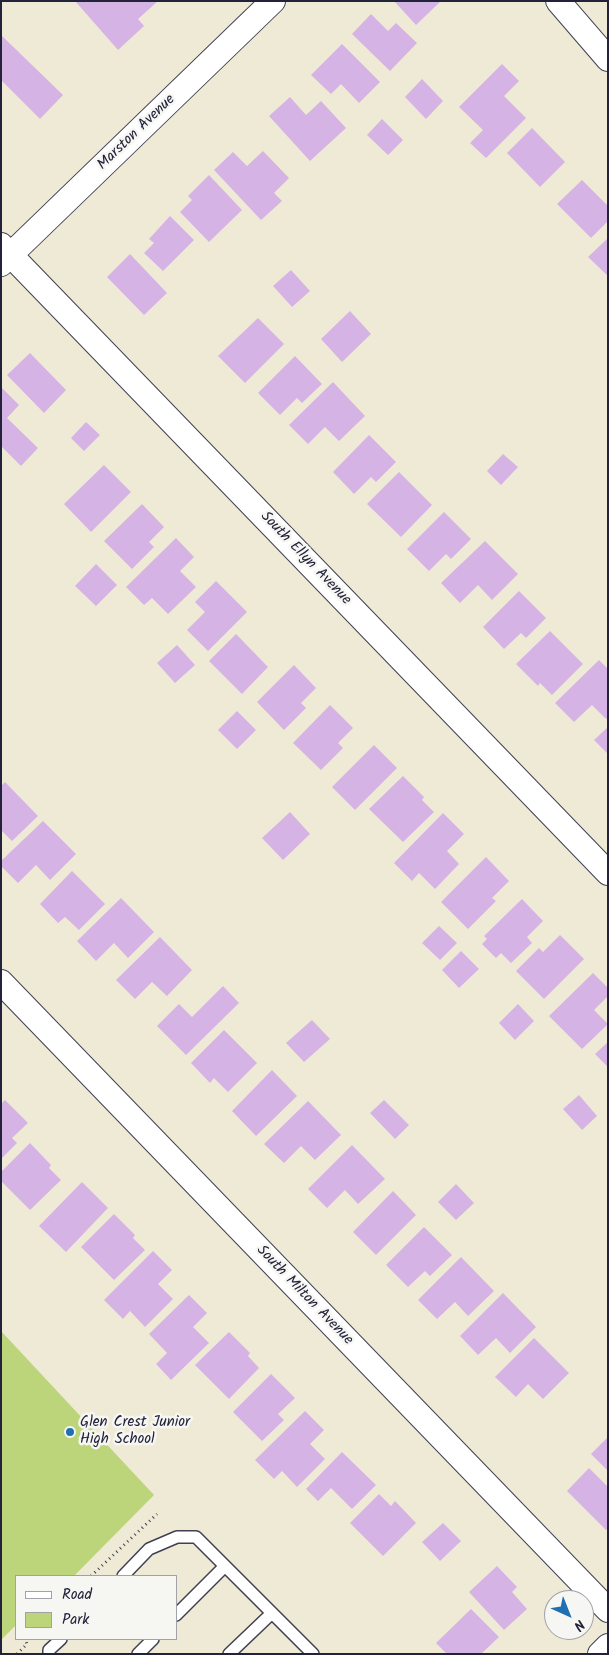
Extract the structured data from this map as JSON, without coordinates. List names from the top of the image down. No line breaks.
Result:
{"streets":{"street":["Marston Avenue","South Ellyn Avenue","South Milton Avenue"]},"crossings":[["Marston Avenue","South Ellyn Avenue"]],"places":["Glen Crest Junior High School"],"legend":["Road","Park"],"north":"bottom right"}
